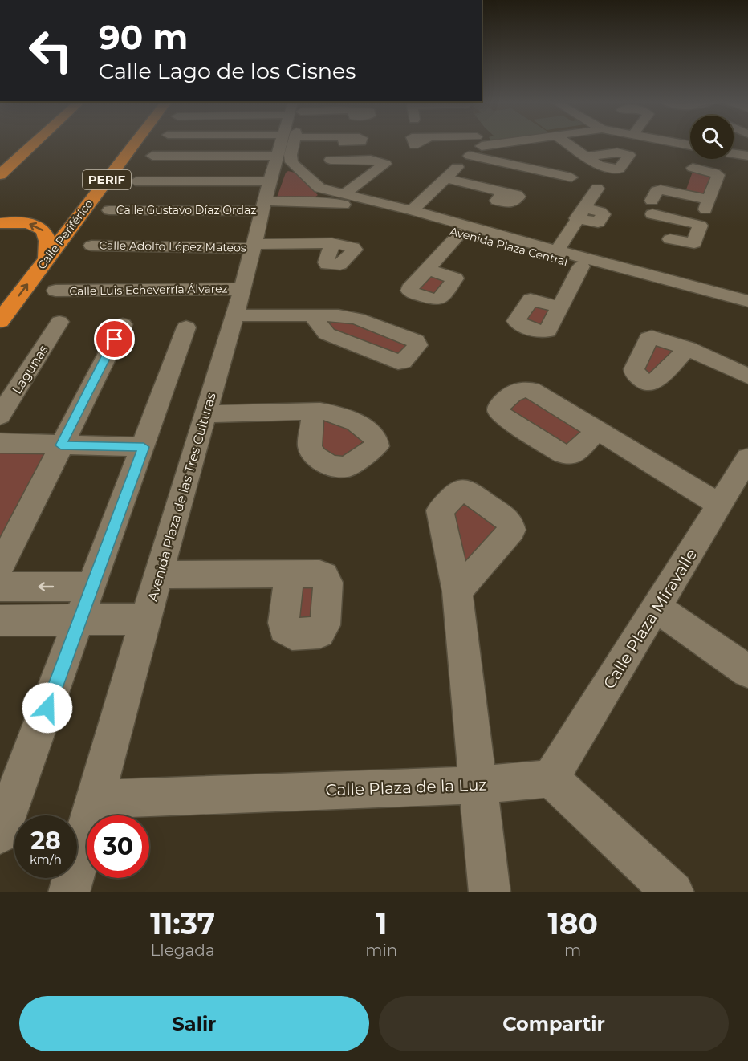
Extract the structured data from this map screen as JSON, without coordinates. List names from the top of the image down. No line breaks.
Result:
{"streets":{"highway":["PERIF","Calle Periférico"],"street":["Calle Gustavo Díaz Ordaz","Calle Adolfo López Mateos","Avenida Plaza Central","Calle Luis Echeverría Álvarez","Lagunas","Avenida Plaza de las Tres Culturas","Calle Plaza Miravalle","Calle Plaza de la Luz"]},"crossings":[["Calle Gustavo Díaz Ordaz","Avenida Plaza Central"],["Calle Gustavo Díaz Ordaz","Avenida Plaza de las Tres Culturas"],["Calle Adolfo López Mateos","Avenida Plaza de las Tres Culturas"],["Avenida Plaza Central","Avenida Plaza de las Tres Culturas"],["Calle Luis Echeverría Álvarez","Avenida Plaza de las Tres Culturas"],["Avenida Plaza de las Tres Culturas","Calle Plaza de la Luz"],["Calle Plaza Miravalle","Calle Plaza de la Luz"]],"one_way":["Calle Periférico"],"page":{"turn":["90 m","Calle Lago de los Cisnes"],"speed":"28 km/h","limit":"30","eta":["11:37","Llegada","1","min","180","m"],"buttons":["Salir","Compartir"]}}
